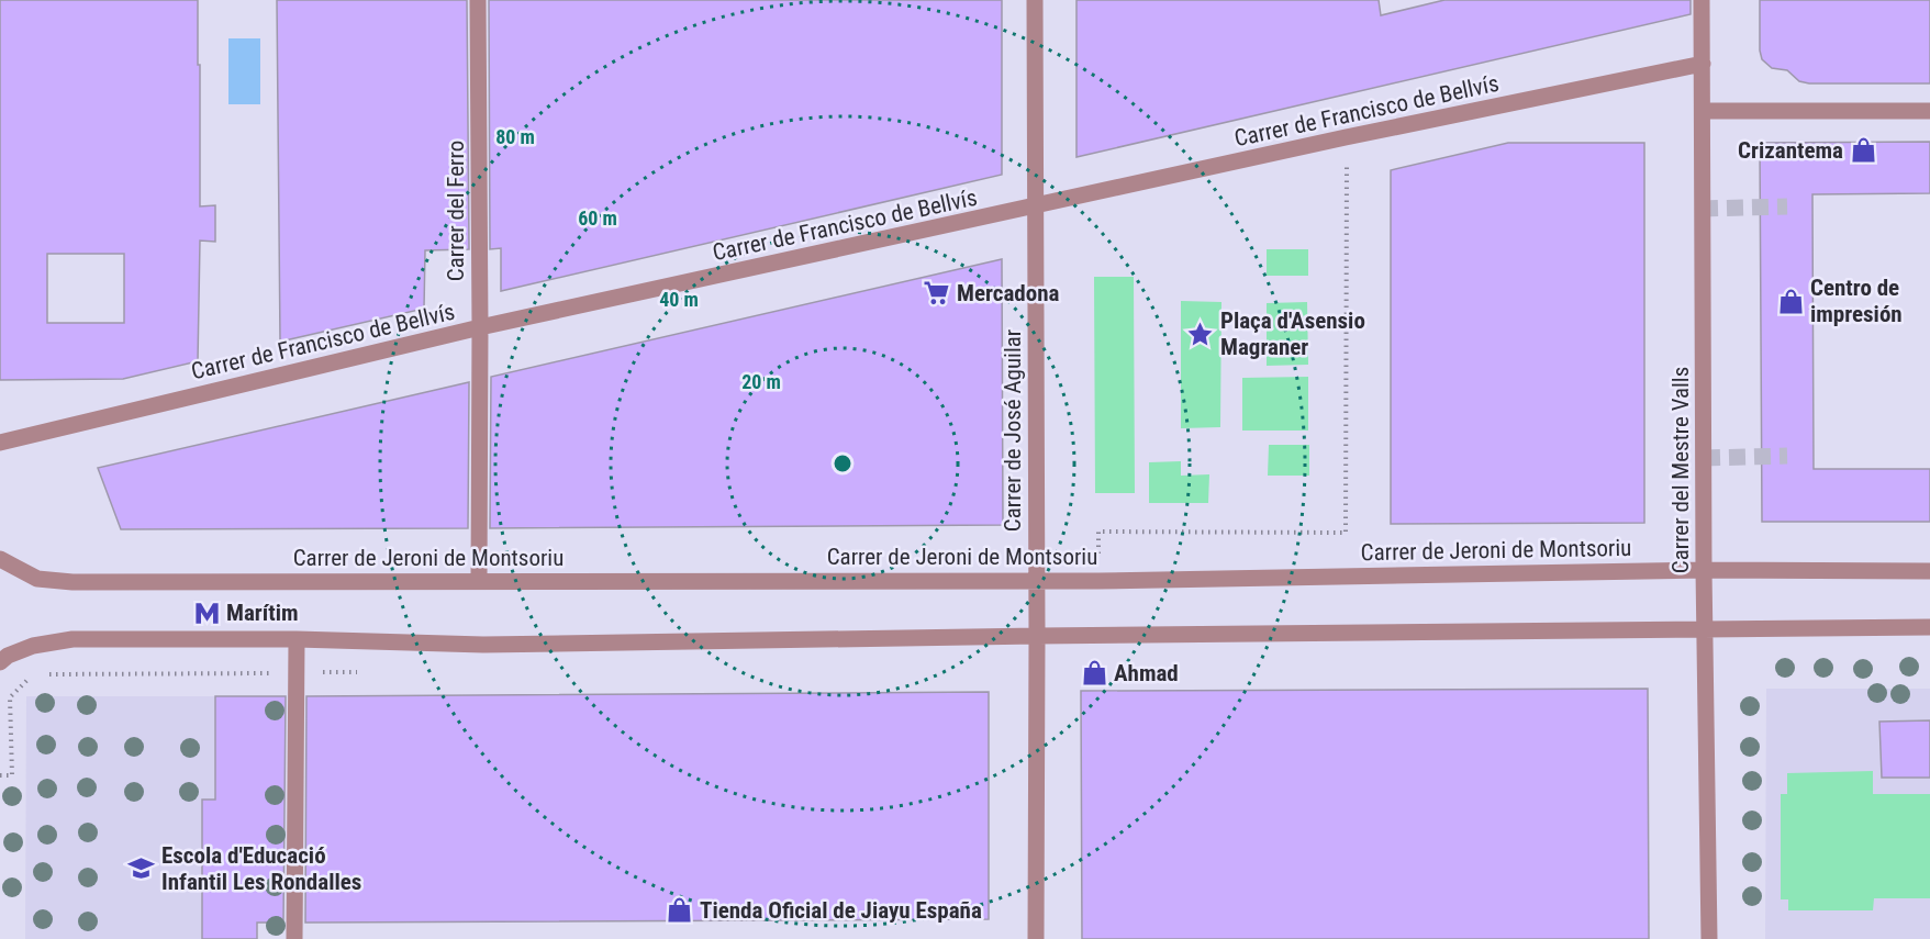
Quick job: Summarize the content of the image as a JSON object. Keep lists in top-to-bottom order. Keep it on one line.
{"streets":{"street":["Carrer de Francisco de Bellvís","Carrer del Ferro","Carrer de José Aguilar","Carrer del Mestre Valls","Carrer de Jeroni de Montsoriu"]},"crossings":[["Carrer de Francisco de Bellvís","Carrer del Ferro"],["Carrer de Francisco de Bellvís","Carrer de José Aguilar"],["Carrer de Francisco de Bellvís","Carrer del Mestre Valls"],["Carrer del Ferro","Carrer de Jeroni de Montsoriu"],["Carrer de José Aguilar","Carrer de Jeroni de Montsoriu"],["Carrer del Mestre Valls","Carrer de Jeroni de Montsoriu"]],"places":{"shop":["Crizantema","Centro de impresión","Ahmad","Tienda Oficial de Jiayu España"],"supermarket":["Mercadona"],"place":["Plaça d'Asensio Magraner"],"metro station":["Marítim"],"school or university":["Escola d'Educació Infantil Les Rondalles"]},"rings":["80 m","60 m","40 m","20 m"]}
